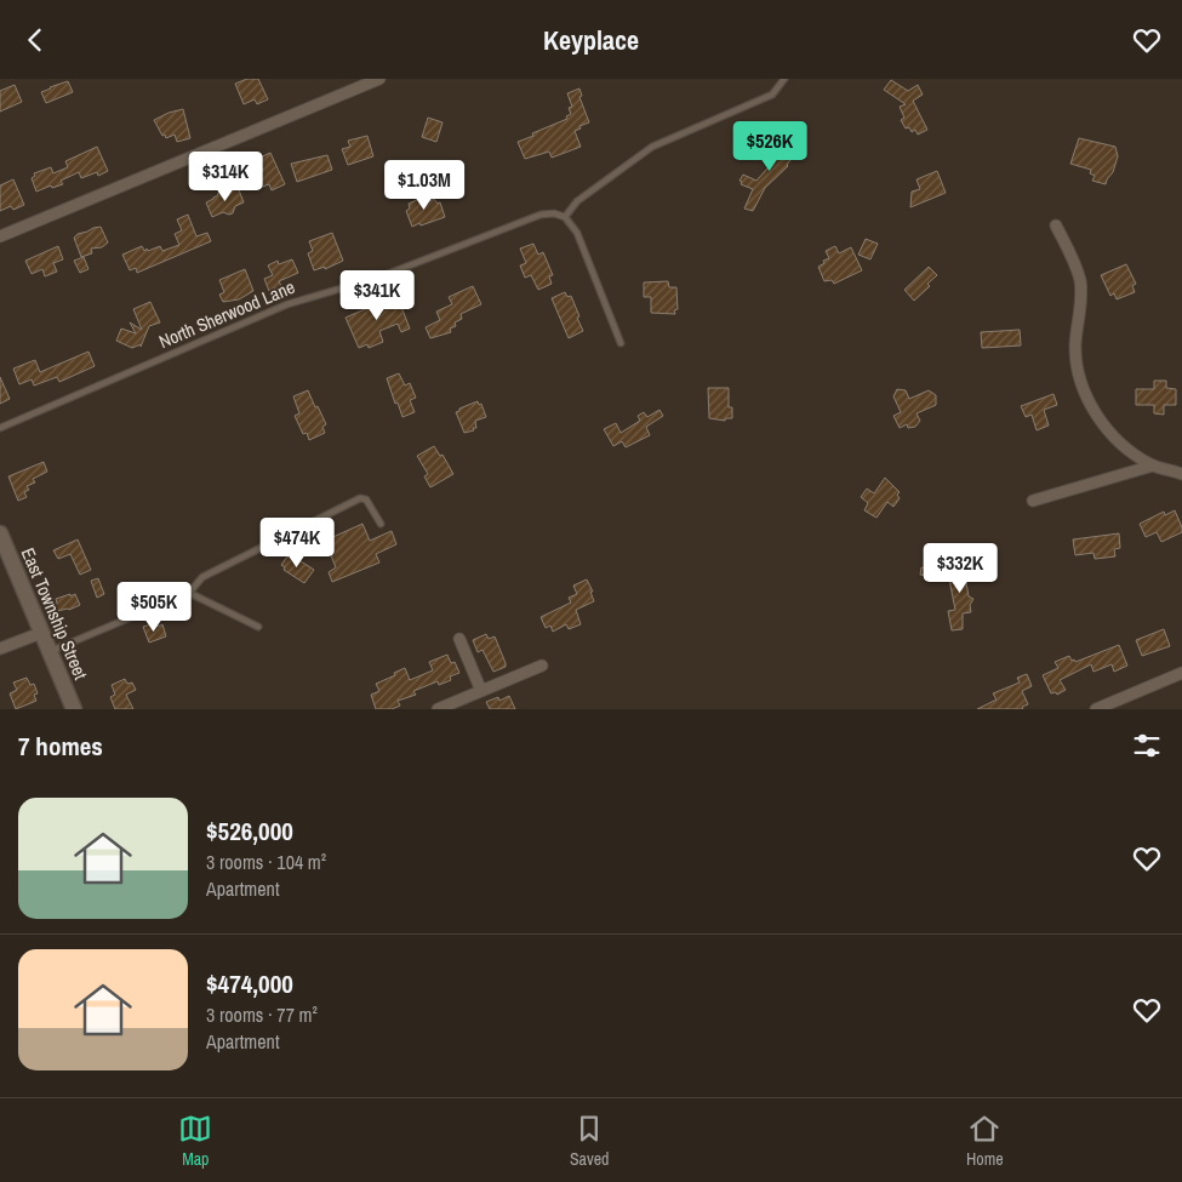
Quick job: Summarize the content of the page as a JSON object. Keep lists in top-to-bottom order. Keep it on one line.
{"streets":{"street":["East Township Street"],"lane":["North Sherwood Lane"]},"page":{"header":"Keyplace","price":["$526K","$314K","$1.03M","$341K","$474K","$332K","$505K"],"heading":"7 homes","list":[{"name":"$526,000","note":"3 rooms · 104 m² · Apartment"},{"name":"$474,000","note":"3 rooms · 77 m² · Apartment"}],"tabs":["Map","Saved","Home"]}}
